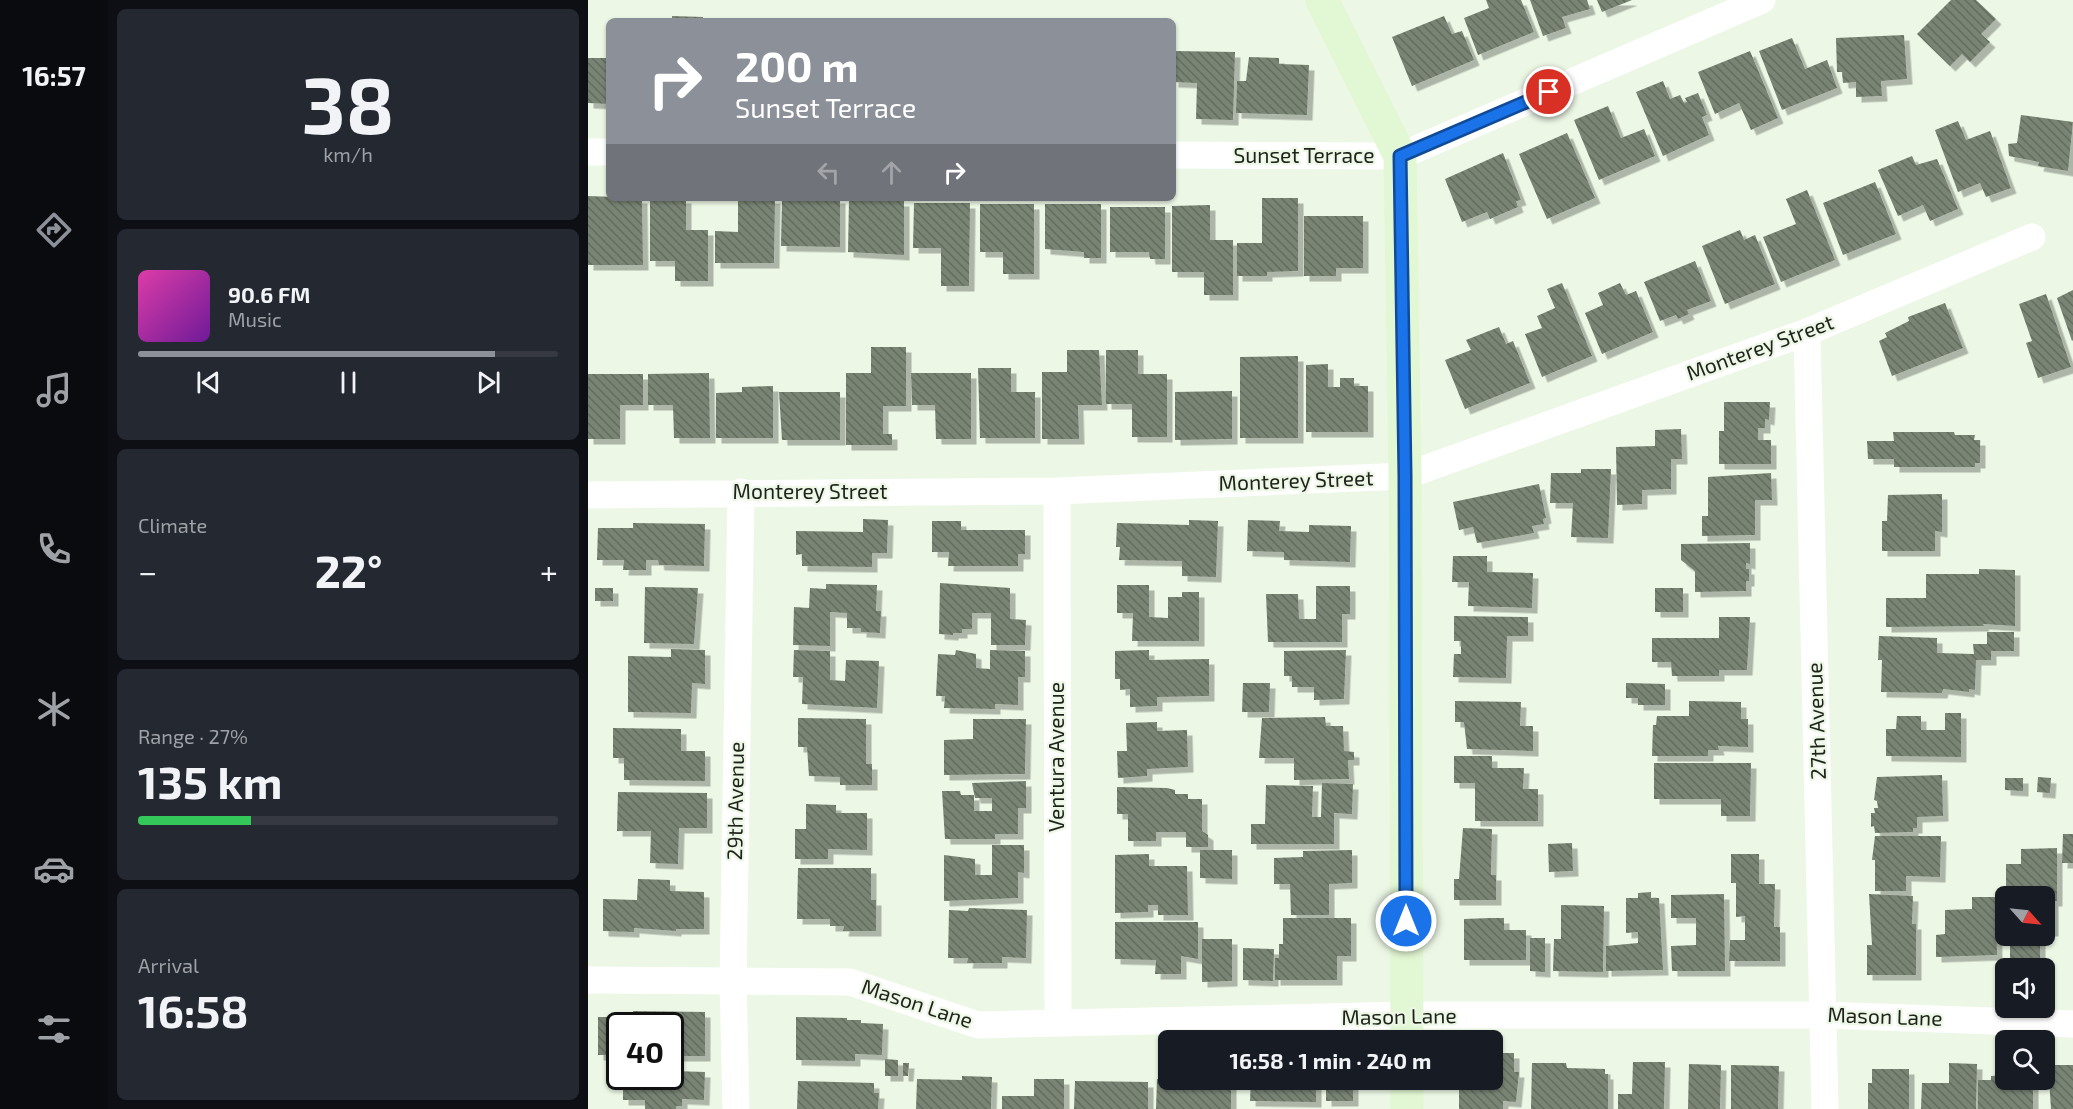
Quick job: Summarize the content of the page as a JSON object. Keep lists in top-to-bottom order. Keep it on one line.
{"streets":{"street":["Sunset Terrace","Monterey Street","27th Avenue","Ventura Avenue","29th Avenue","Mason Lane"]},"crossings":[["Monterey Street","27th Avenue"],["Monterey Street","Ventura Avenue"],["Monterey Street","29th Avenue"],["27th Avenue","Mason Lane"],["Ventura Avenue","Mason Lane"],["29th Avenue","Mason Lane"]],"north":"bottom right","page":{"tabs":"16:57","tile":[["38","km/h"],"Climate",["Range · 27%","135 km"],["Arrival","16:58"]],"turn":["200 m","Sunset Terrace"],"song":["90.6 FM","Music"],"heat":["−","22°","+"],"limit":"40","trip":"16:58 · 1 min · 240 m"}}
